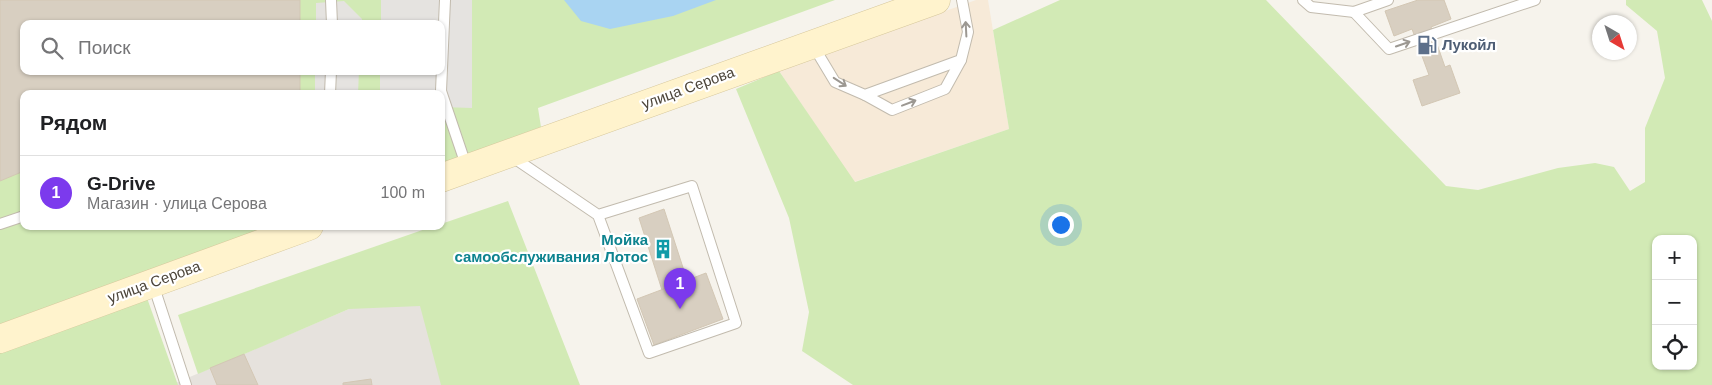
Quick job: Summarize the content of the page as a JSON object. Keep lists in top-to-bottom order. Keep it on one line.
{"streets":{"main road":["улица Серова"]},"places":{"fuel station":["Лукойл"],"building":["Мойка самообслуживания Лотос"]},"north":"bottom right","page":{"search":"Поиск","heading":"Рядом","list":[{"mark":"1","name":"G-Drive","note":"Магазин · улица Серова","value":"100 m"}],"map_buttons":["+","−"],"pins":"1"}}
